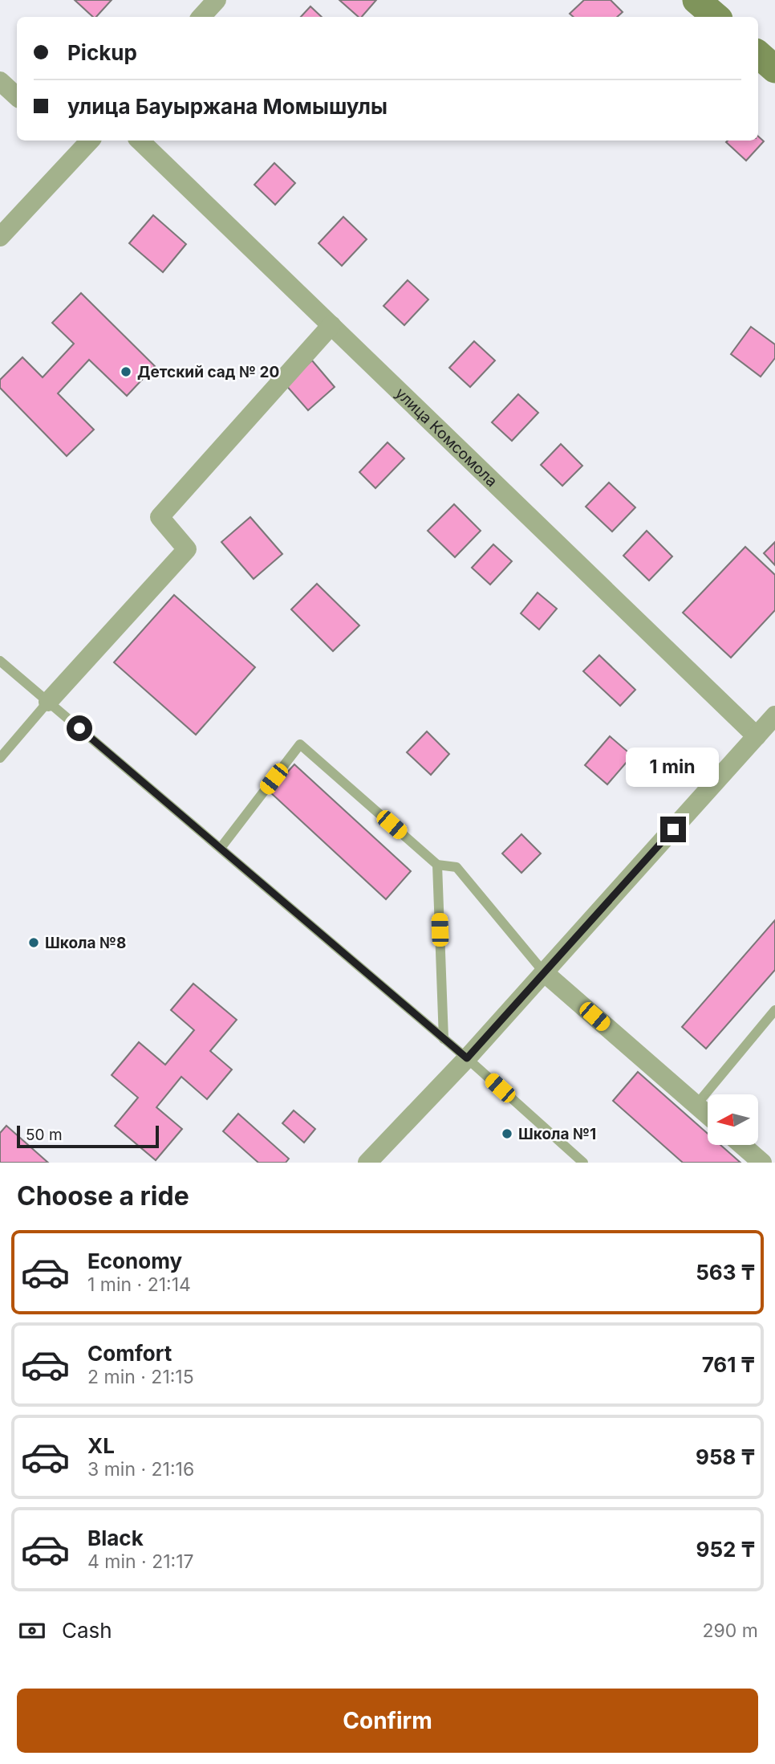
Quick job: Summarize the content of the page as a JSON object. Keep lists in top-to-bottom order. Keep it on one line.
{"streets":{"street":["улица Комсомола"]},"places":["Детский сад № 20","Школа №8","Школа №1"],"scale_bar":"50 m","north":"left","page":{"banner":["Pickup","улица Бауыржана Момышулы"],"bubble":"1 min","scale":"50 m","heading":"Choose a ride","list":[{"name":"Economy","note":"1 min · 21:14","value":"563 ₸"},{"name":"Comfort","note":"2 min · 21:15","value":"761 ₸"},{"name":"XL","note":"3 min · 21:16","value":"958 ₸"},{"name":"Black","note":"4 min · 21:17","value":"952 ₸"}],"pay":["Cash","290 m"],"buttons":"Confirm"}}
